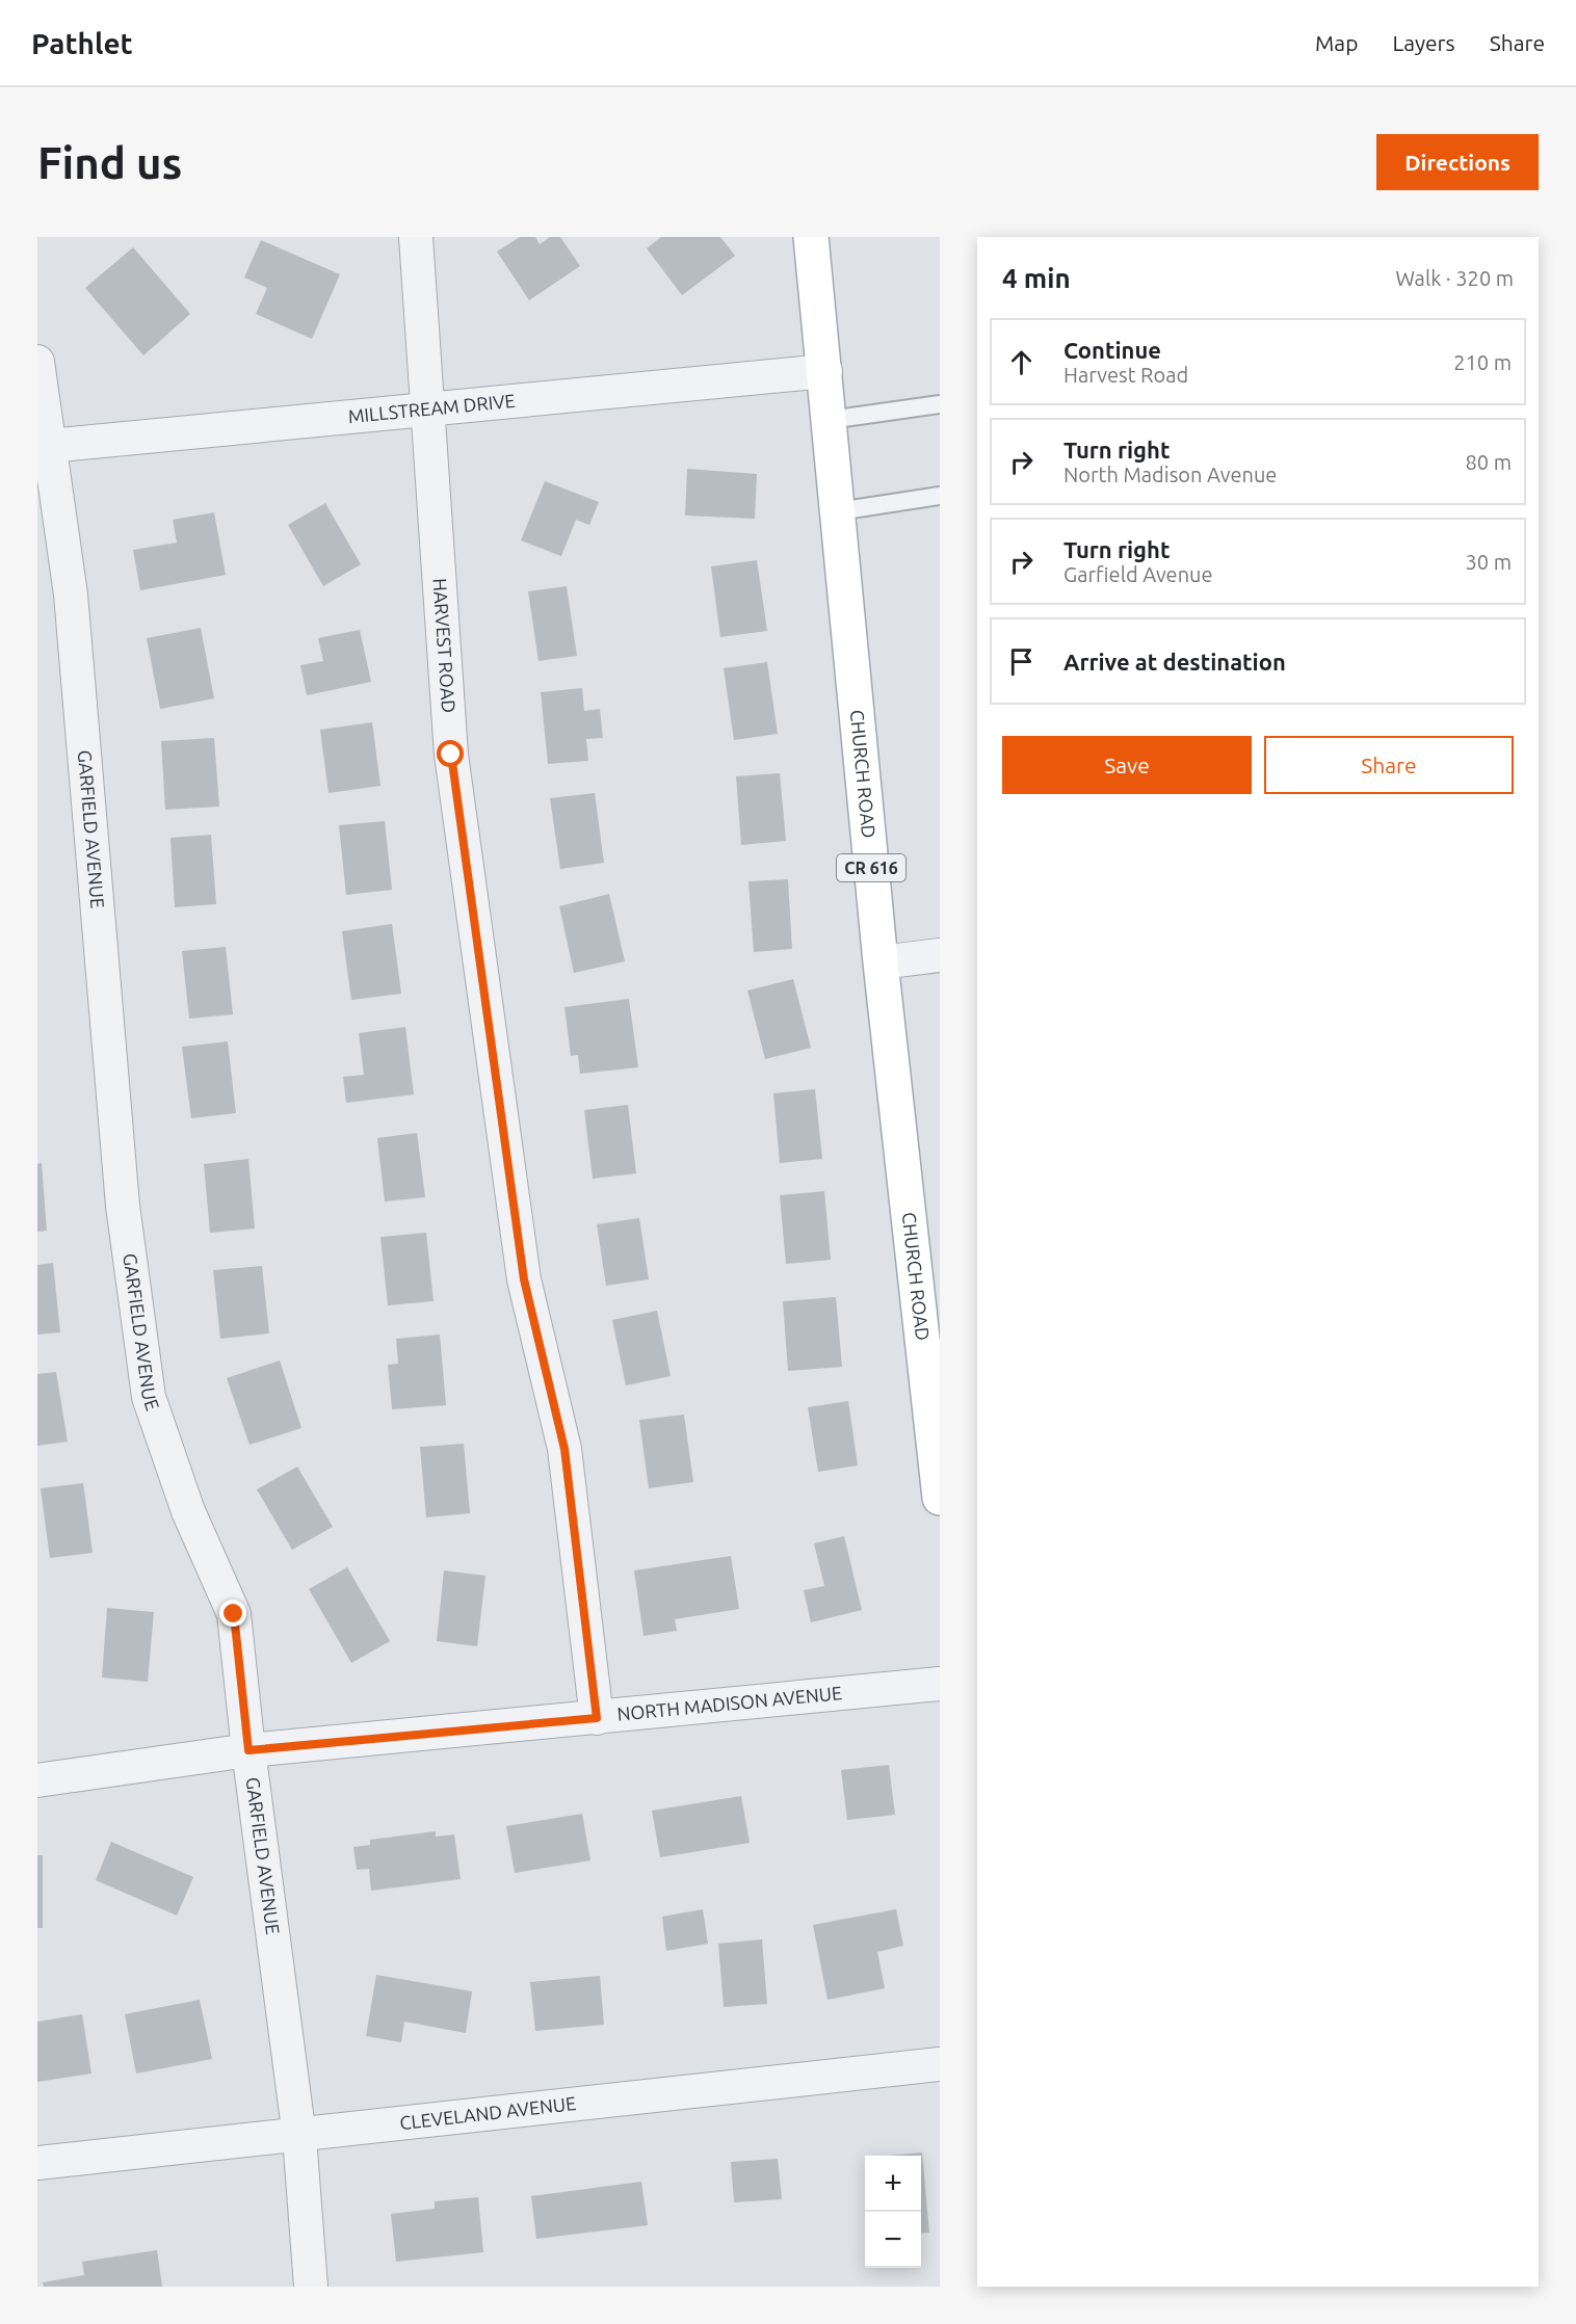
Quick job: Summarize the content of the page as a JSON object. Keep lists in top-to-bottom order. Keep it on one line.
{"streets":{"main road":["CHURCH ROAD","CR 616"],"street":["MILLSTREAM DRIVE","HARVEST ROAD","GARFIELD AVENUE","NORTH MADISON AVENUE","CLEVELAND AVENUE"]},"crossings":[["MILLSTREAM DRIVE","HARVEST ROAD"],["MILLSTREAM DRIVE","CHURCH ROAD"],["MILLSTREAM DRIVE","GARFIELD AVENUE"],["HARVEST ROAD","NORTH MADISON AVENUE"],["GARFIELD AVENUE","NORTH MADISON AVENUE"],["GARFIELD AVENUE","CLEVELAND AVENUE"]],"page":{"header":"Pathlet","nav":["Map","Layers","Share"],"buttons":["Directions",["Save","Share"]],"title":"Find us","heading":["4 min","Walk · 320 m"],"list":[["Continue","Harvest Road","210 m"],["Turn right","North Madison Avenue","80 m"],["Turn right","Garfield Avenue","30 m"],"Arrive at destination"],"map_buttons":["+","−"]}}
